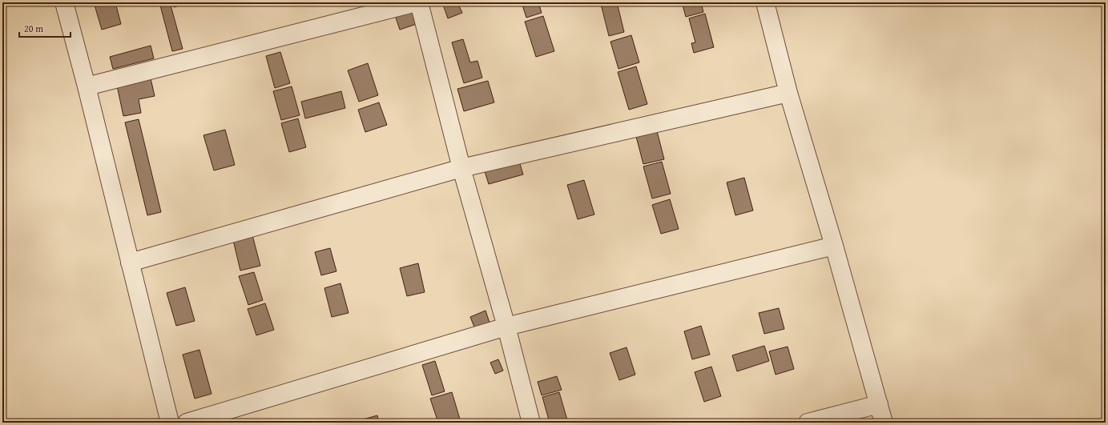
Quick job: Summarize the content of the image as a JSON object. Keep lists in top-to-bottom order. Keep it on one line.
{"scale_bar":"20 m"}
